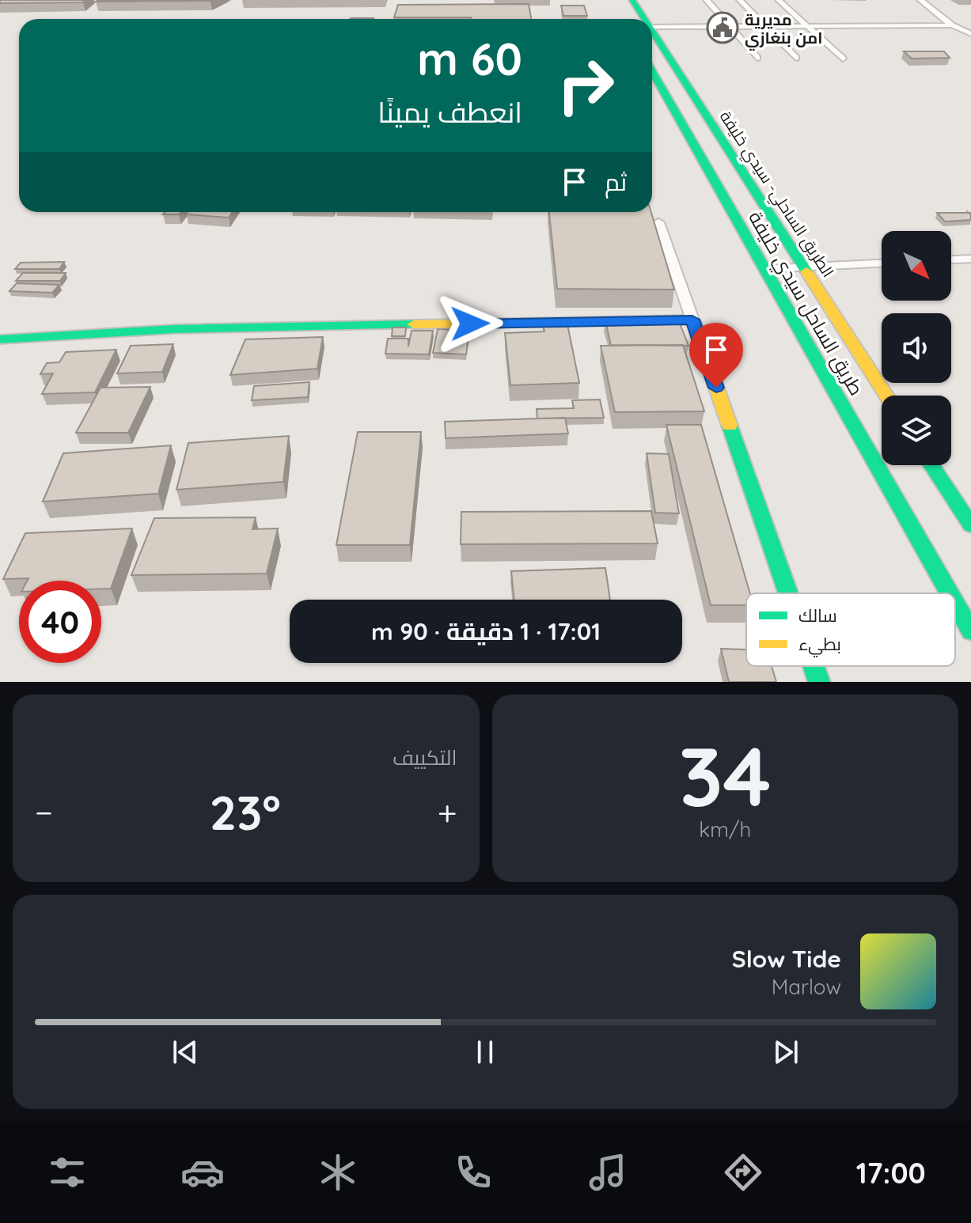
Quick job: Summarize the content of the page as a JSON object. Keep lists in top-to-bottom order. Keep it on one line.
{"streets":{"main road":["الطريق الساحلي- سيدي خليفة","طريق الساحل سيدي خليفة"]},"places":{"public building":["مديرية امن بنغازي"]},"legend":["سالك","بطيء"],"north":"bottom right","page":{"turn":["60 m","انعطف يمينًا"],"then":"ثم","limit":"40","trip":"17:01 · 1 دقيقة · 90 m","tile":[["34","km/h"],"التكييف"],"heat":["−","23°","+"],"song":["Slow Tide","Marlow"],"tabs":"17:00"}}
